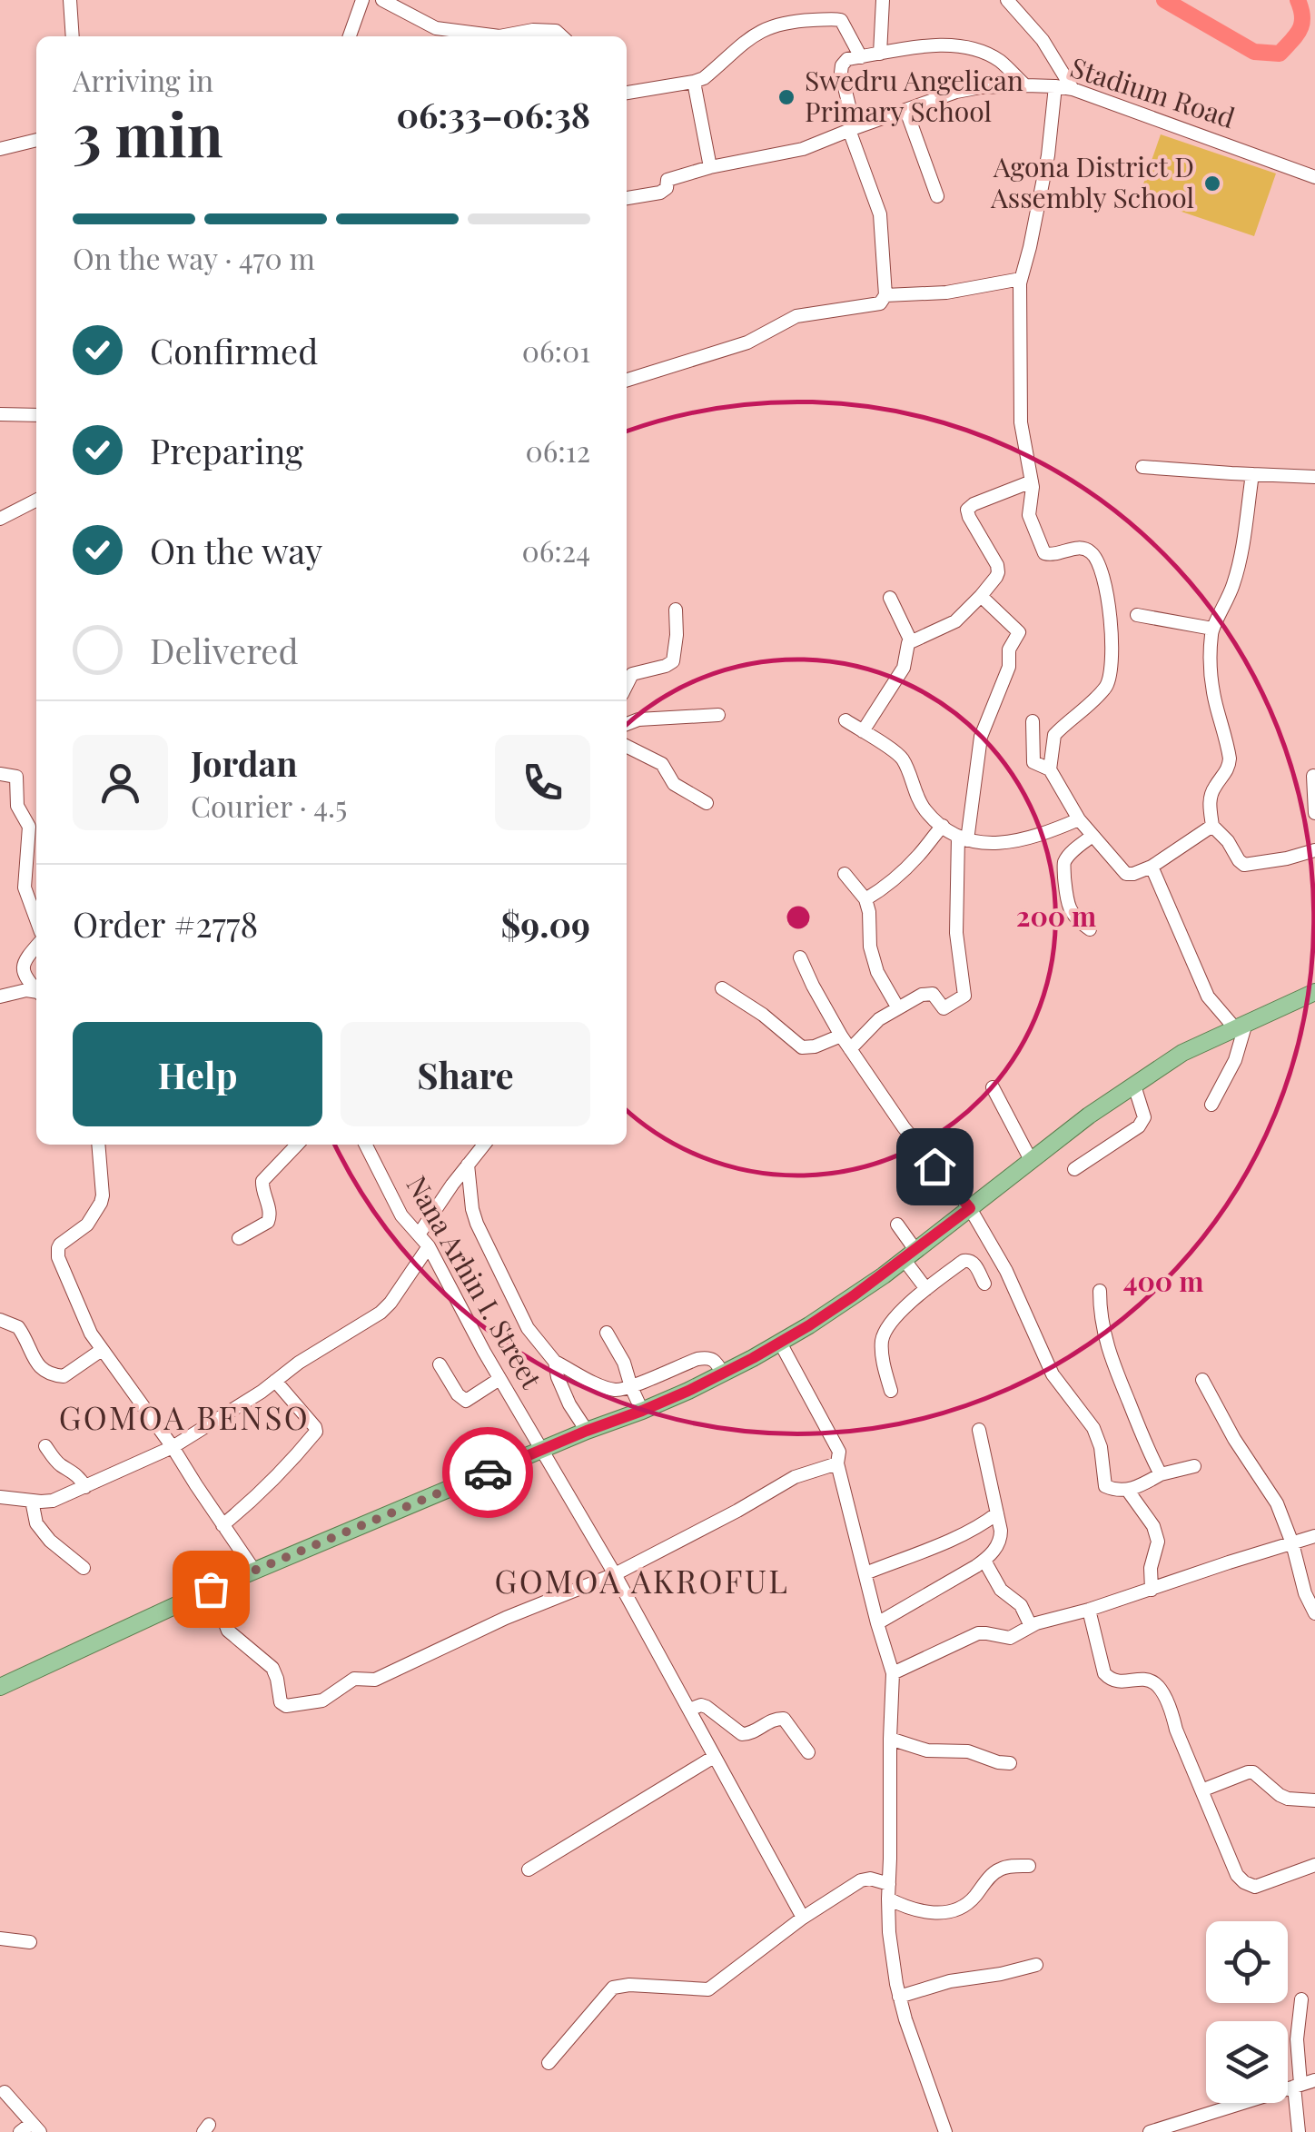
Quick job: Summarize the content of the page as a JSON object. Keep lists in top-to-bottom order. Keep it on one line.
{"streets":{"street":["Stadium Road","Nana Arhin I. Street"]},"districts":["GOMOA BENSO","GOMOA AKROFUL"],"places":["Swedru Angelican Primary School","Agona District D Assembly School"],"page":{"heading":["3 min","Arriving in","06:33–06:38"],"panel":["Jordan","Courier · 4.5","Order #2778","$9.09"],"bar":"On the way · 470 m","list":[["Confirmed","06:01"],["Preparing","06:12"],["On the way","06:24"],"Delivered"],"buttons":["Help","Share"]},"rings":["200 m","400 m"]}
